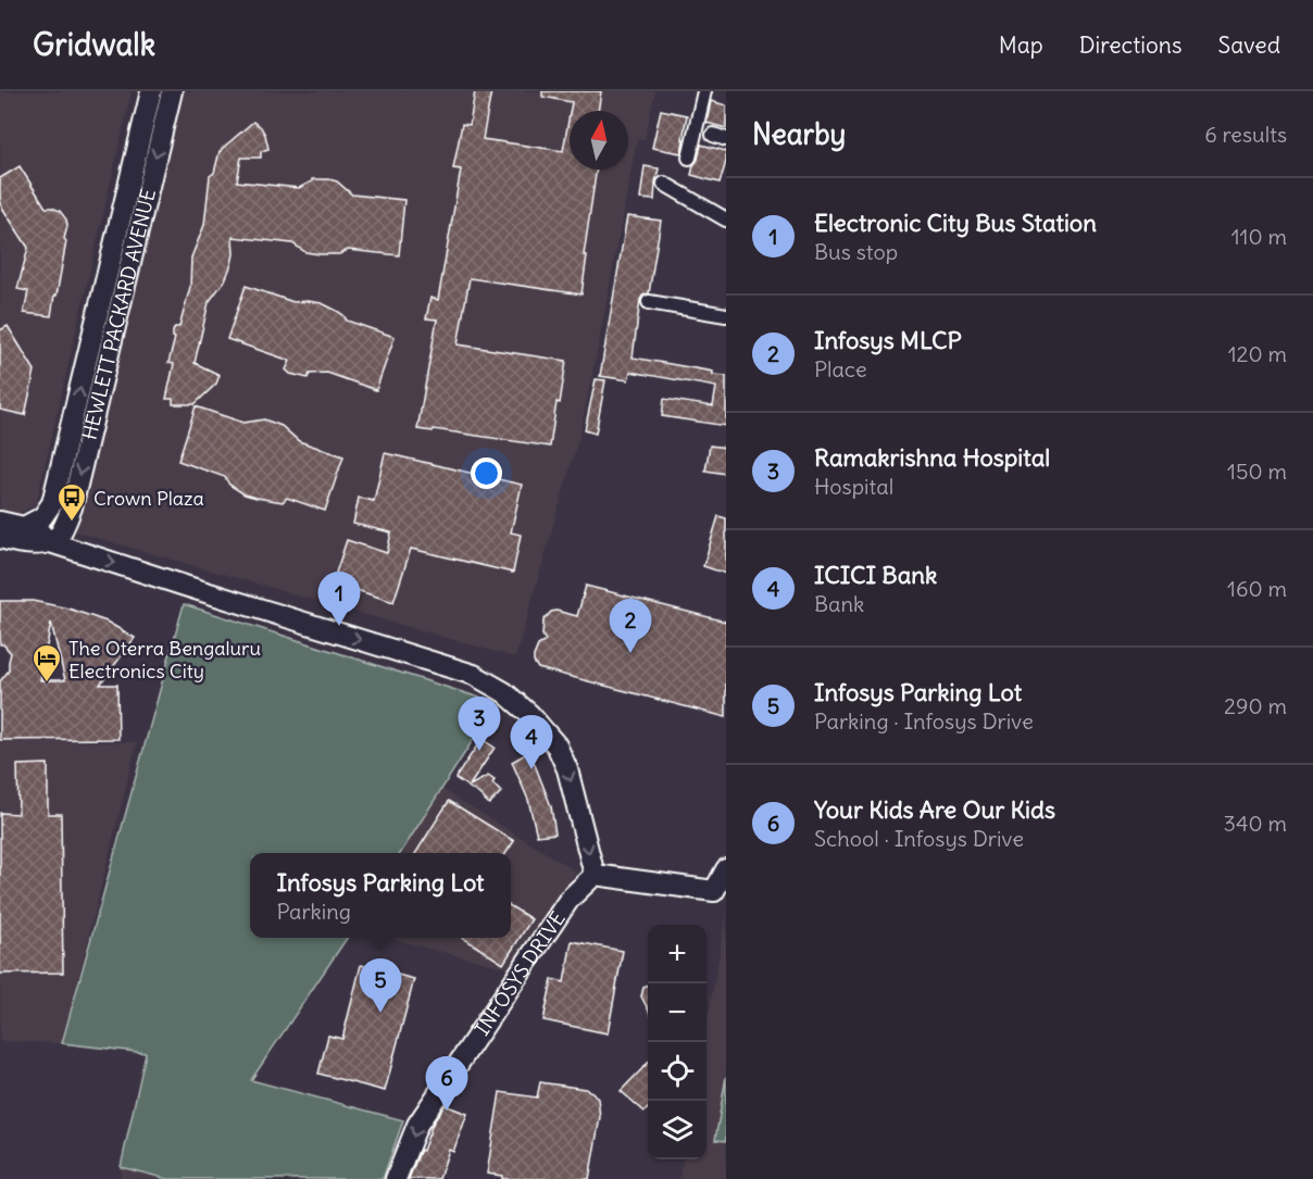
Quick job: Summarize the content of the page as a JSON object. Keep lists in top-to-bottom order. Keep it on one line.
{"streets":{"street":["HEWLETT PACKARD AVENUE","INFOSYS DRIVE"]},"one_way":["INFOSYS DRIVE"],"places":{"bus stop":["Crown Plaza"],"hotel":["The Oterra Bengaluru Electronics City"]},"north":"top","page":{"header":"Gridwalk","nav":["Map","Directions","Saved"],"heading":["Nearby","6 results"],"list":[{"mark":"1","name":"Electronic City Bus Station","note":"Bus stop","value":"110 m"},{"mark":"2","name":"Infosys MLCP","note":"Place","value":"120 m"},{"mark":"3","name":"Ramakrishna Hospital","note":"Hospital","value":"150 m"},{"mark":"4","name":"ICICI Bank","note":"Bank","value":"160 m"},{"mark":"5","name":"Infosys Parking Lot","note":"Parking · Infosys Drive","value":"290 m"},{"mark":"6","name":"Your Kids Are Our Kids","note":"School · Infosys Drive","value":"340 m"}],"pins":["1","2","3","4","5","6"],"popup":["Infosys Parking Lot","Parking"],"map_buttons":["+","−"]}}
